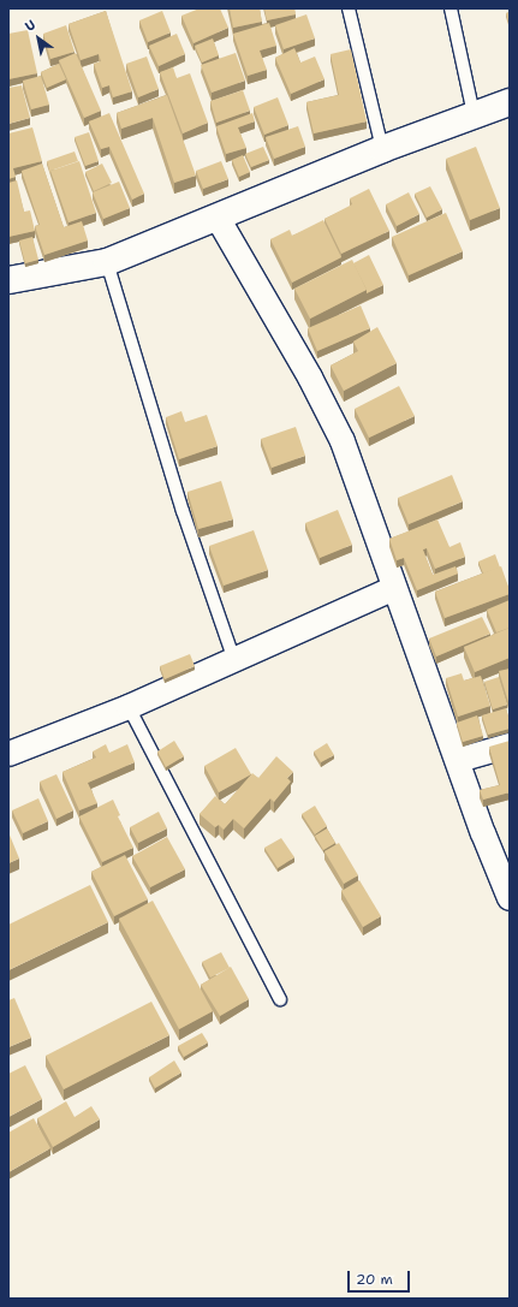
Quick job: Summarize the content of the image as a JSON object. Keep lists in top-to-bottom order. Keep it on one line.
{"scale_bar":"20 m","north":"top left"}
